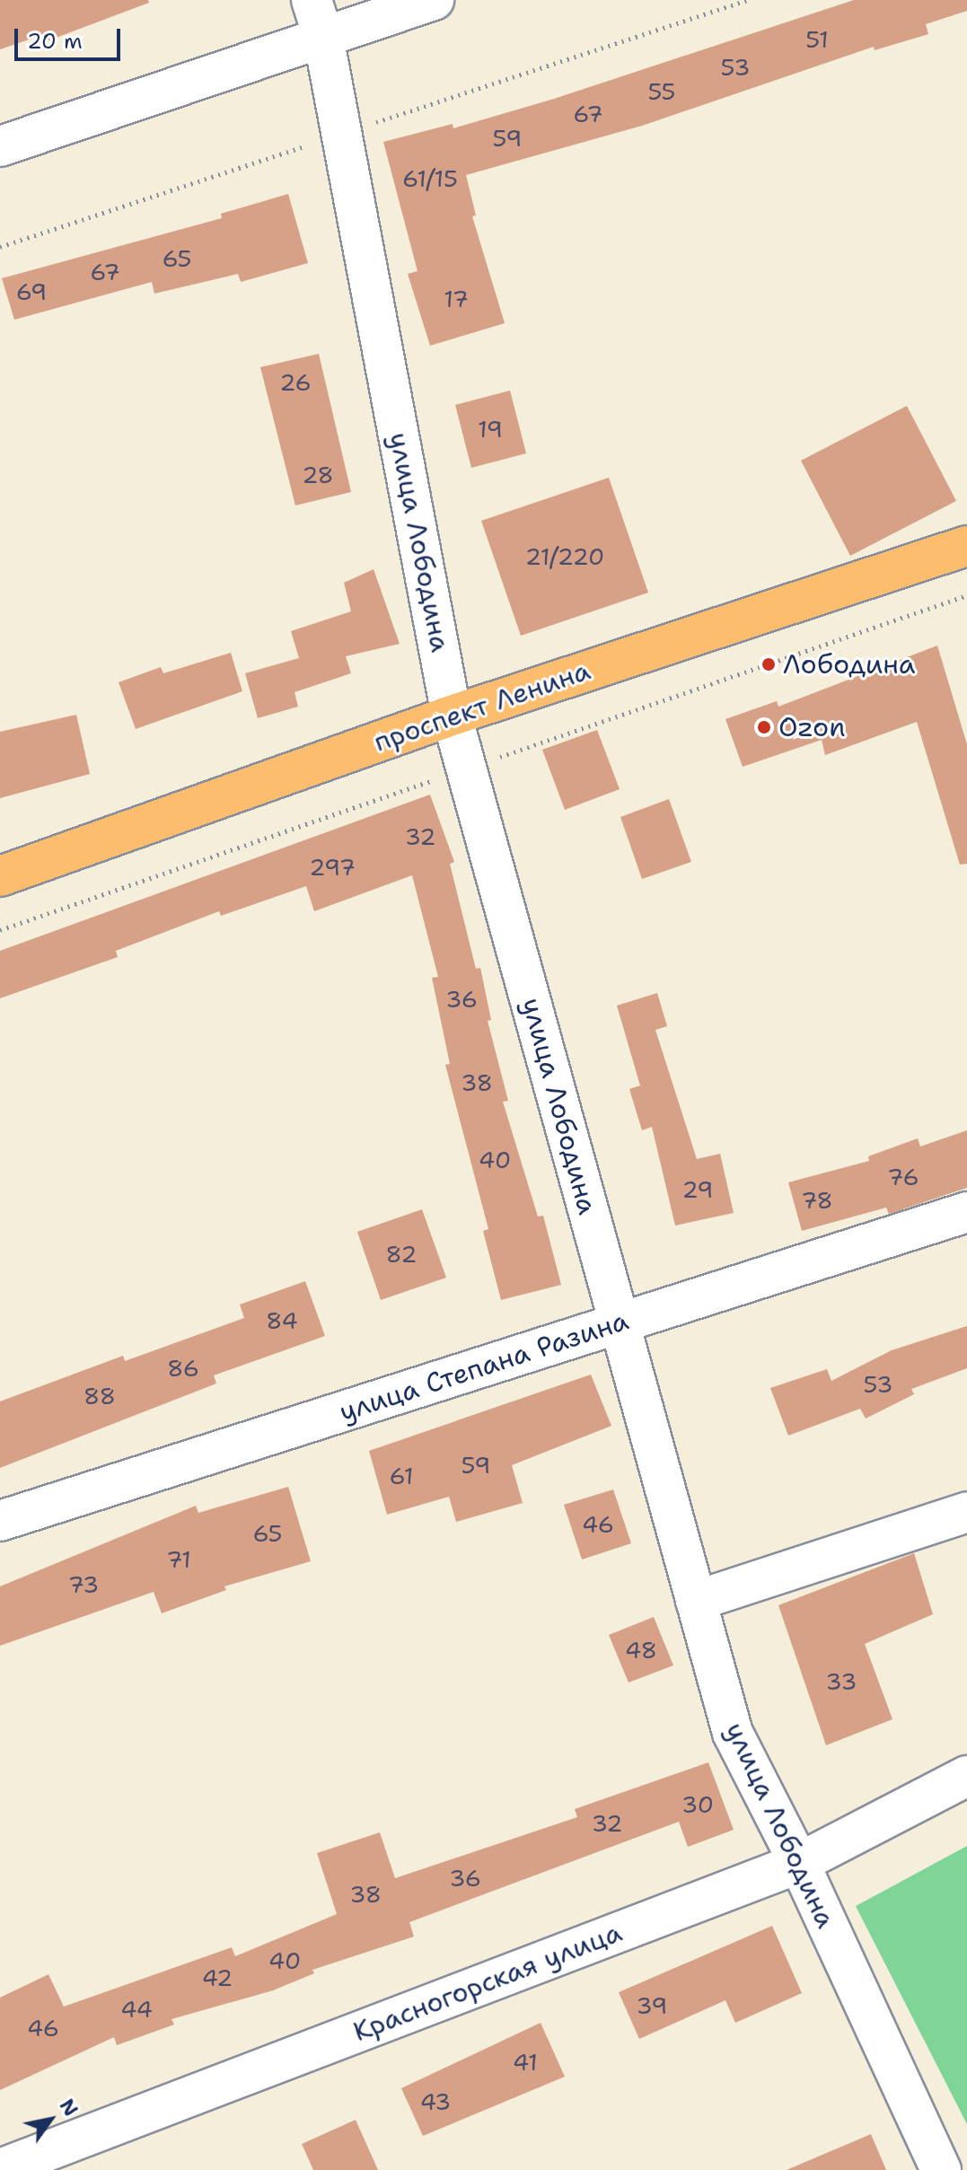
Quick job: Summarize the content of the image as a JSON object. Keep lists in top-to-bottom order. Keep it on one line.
{"streets":{"main road":["проспект Ленина"],"street":["улица Лободина","улица Степана Разина","Красногорская улица"]},"crossings":[["улица Лободина","проспект Ленина"],["улица Лободина","улица Степана Разина"],["улица Лободина","Красногорская улица"]],"places":["Лободина","Ozon"],"house_numbers":["51","53","55","67","59","61/15","65","67","69","17","26","19","28","21/220","32","297","36","38","40","76","29","78","82","84","86","53","88","59","61","46","65","71","73","48","33","30","32","36","38","40","42","39","44","46","41","43"],"scale_bar":"20 m","north":"top right"}
